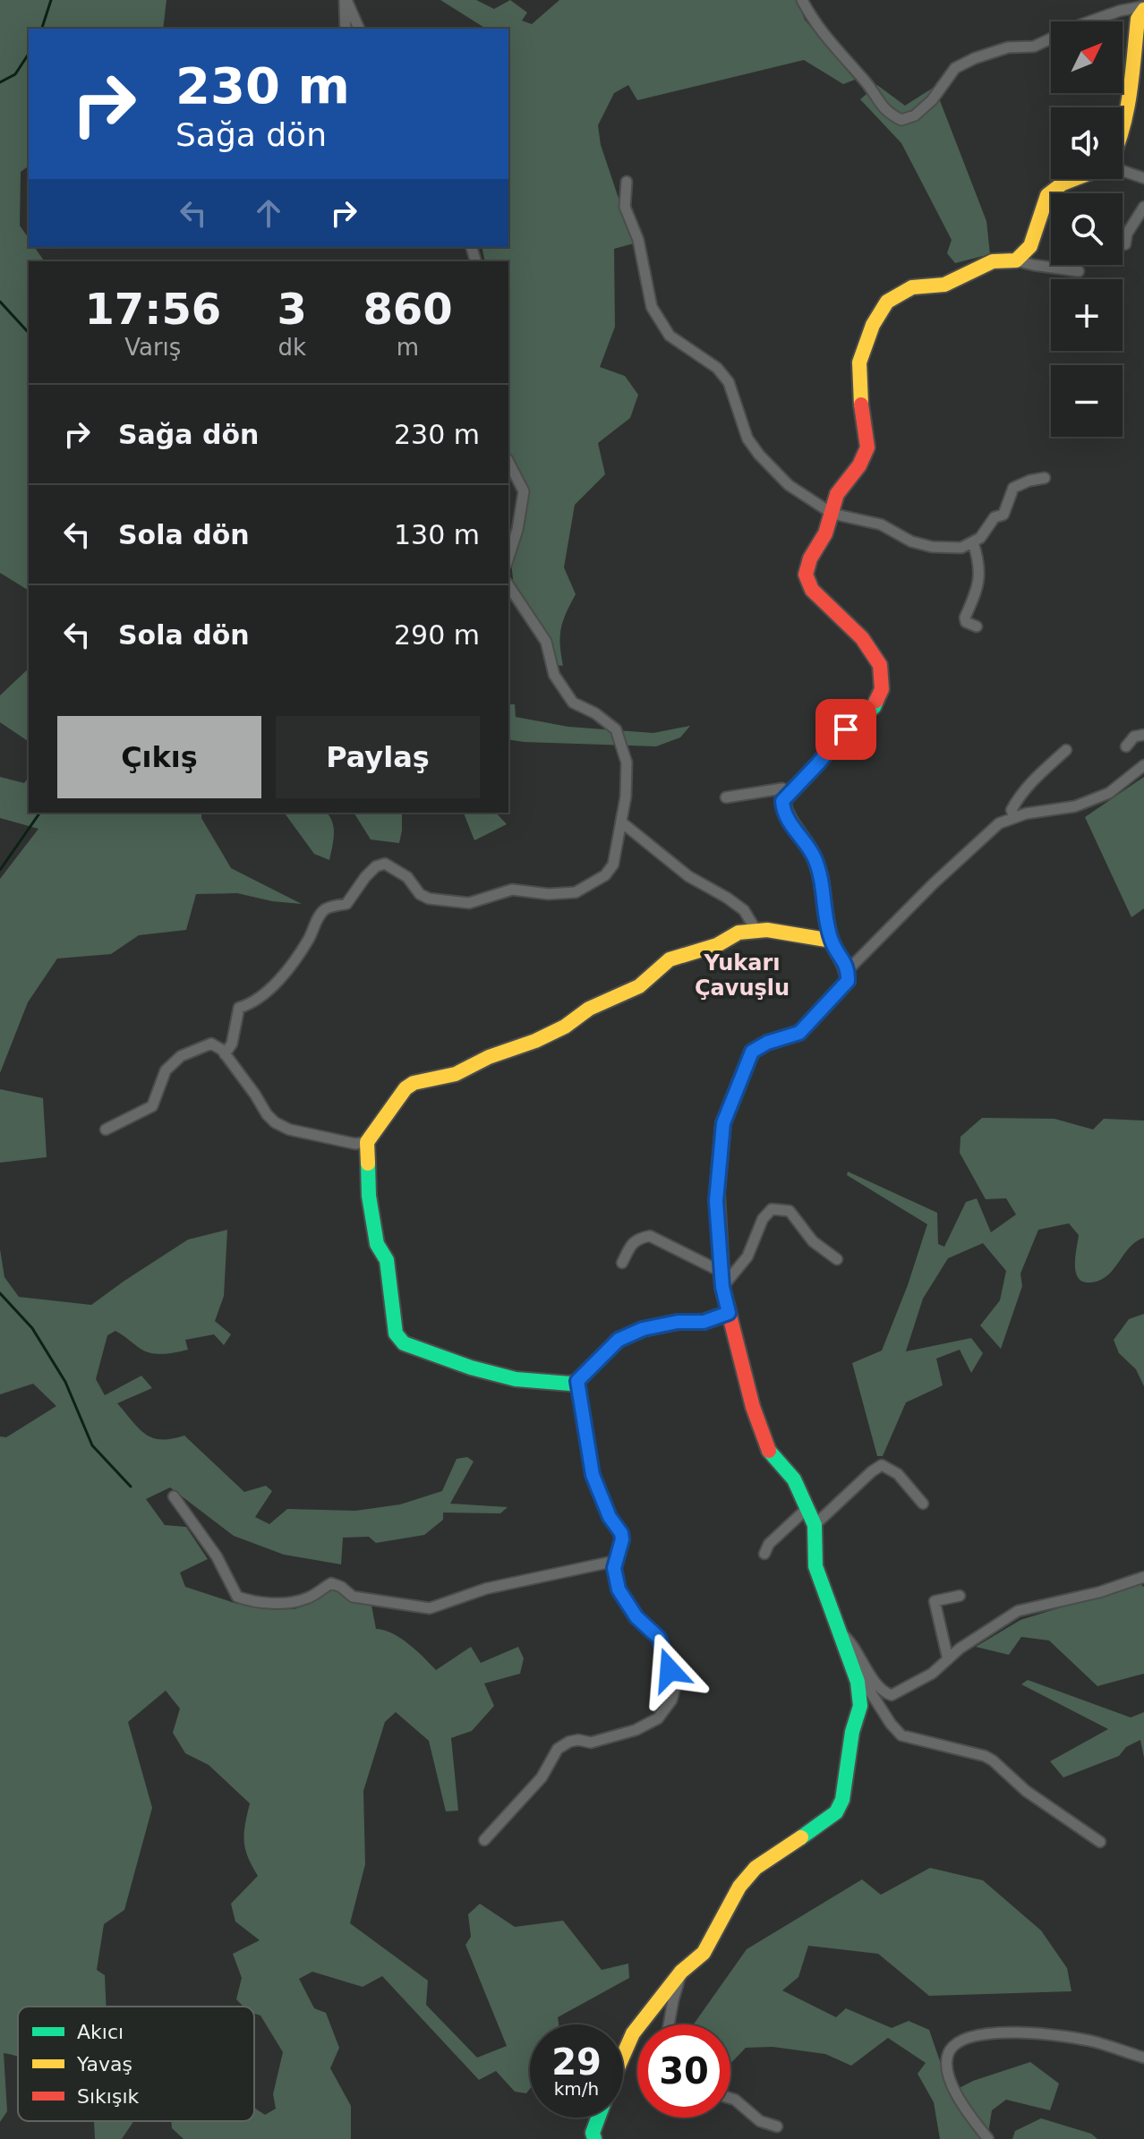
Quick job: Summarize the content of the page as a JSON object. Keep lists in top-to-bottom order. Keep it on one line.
{"districts":["Yukarı Çavuşlu"],"legend":["Akıcı","Yavaş","Sıkışık"],"north":"top right","page":{"map_buttons":["+","−"],"turn":["230 m","Sağa dön"],"eta":["17:56","Varış","3","dk","860","m"],"list":[{"name":"Sağa dön","value":"230 m"},{"name":"Sola dön","value":"130 m"},{"name":"Sola dön","value":"290 m"}],"buttons":["Çıkış","Paylaş"],"speed":"29 km/h","limit":"30"}}
